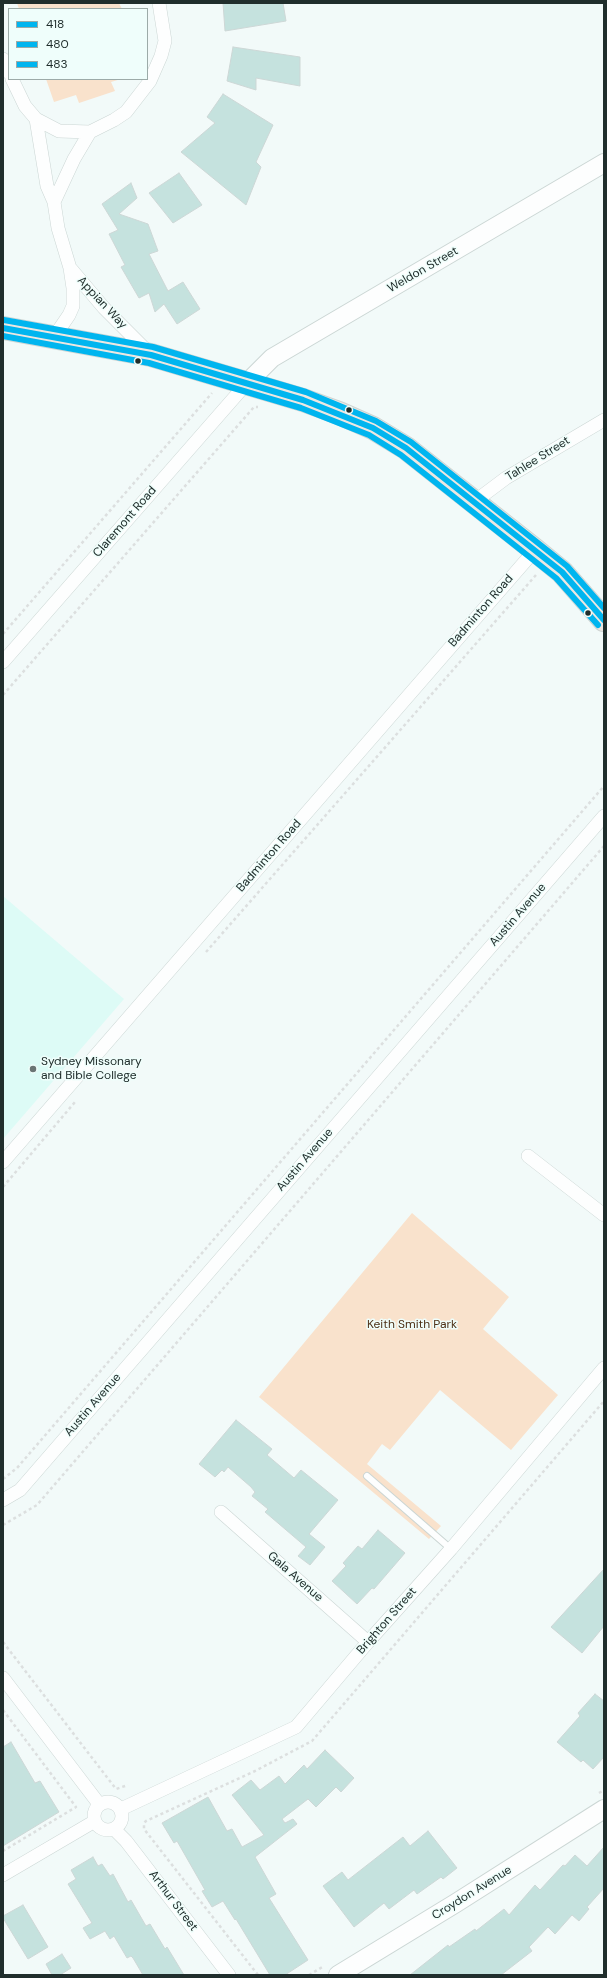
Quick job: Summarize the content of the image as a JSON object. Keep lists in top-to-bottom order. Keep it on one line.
{"streets":{"street":["Weldon Street","Appian Way","Tahlee Street","Claremont Road","Badminton Road","Austin Avenue","Gala Avenue","Brighton Street","Croydon Avenue","Arthur Street"]},"crossings":[["Weldon Street","Claremont Road"],["Gala Avenue","Brighton Street"],["Brighton Street","Arthur Street"]],"parks":["Keith Smith Park"],"places":["Sydney Missonary and Bible College"],"lines":["transit line 483","transit line 418","transit line 480"],"legend":["418","480","483"]}
